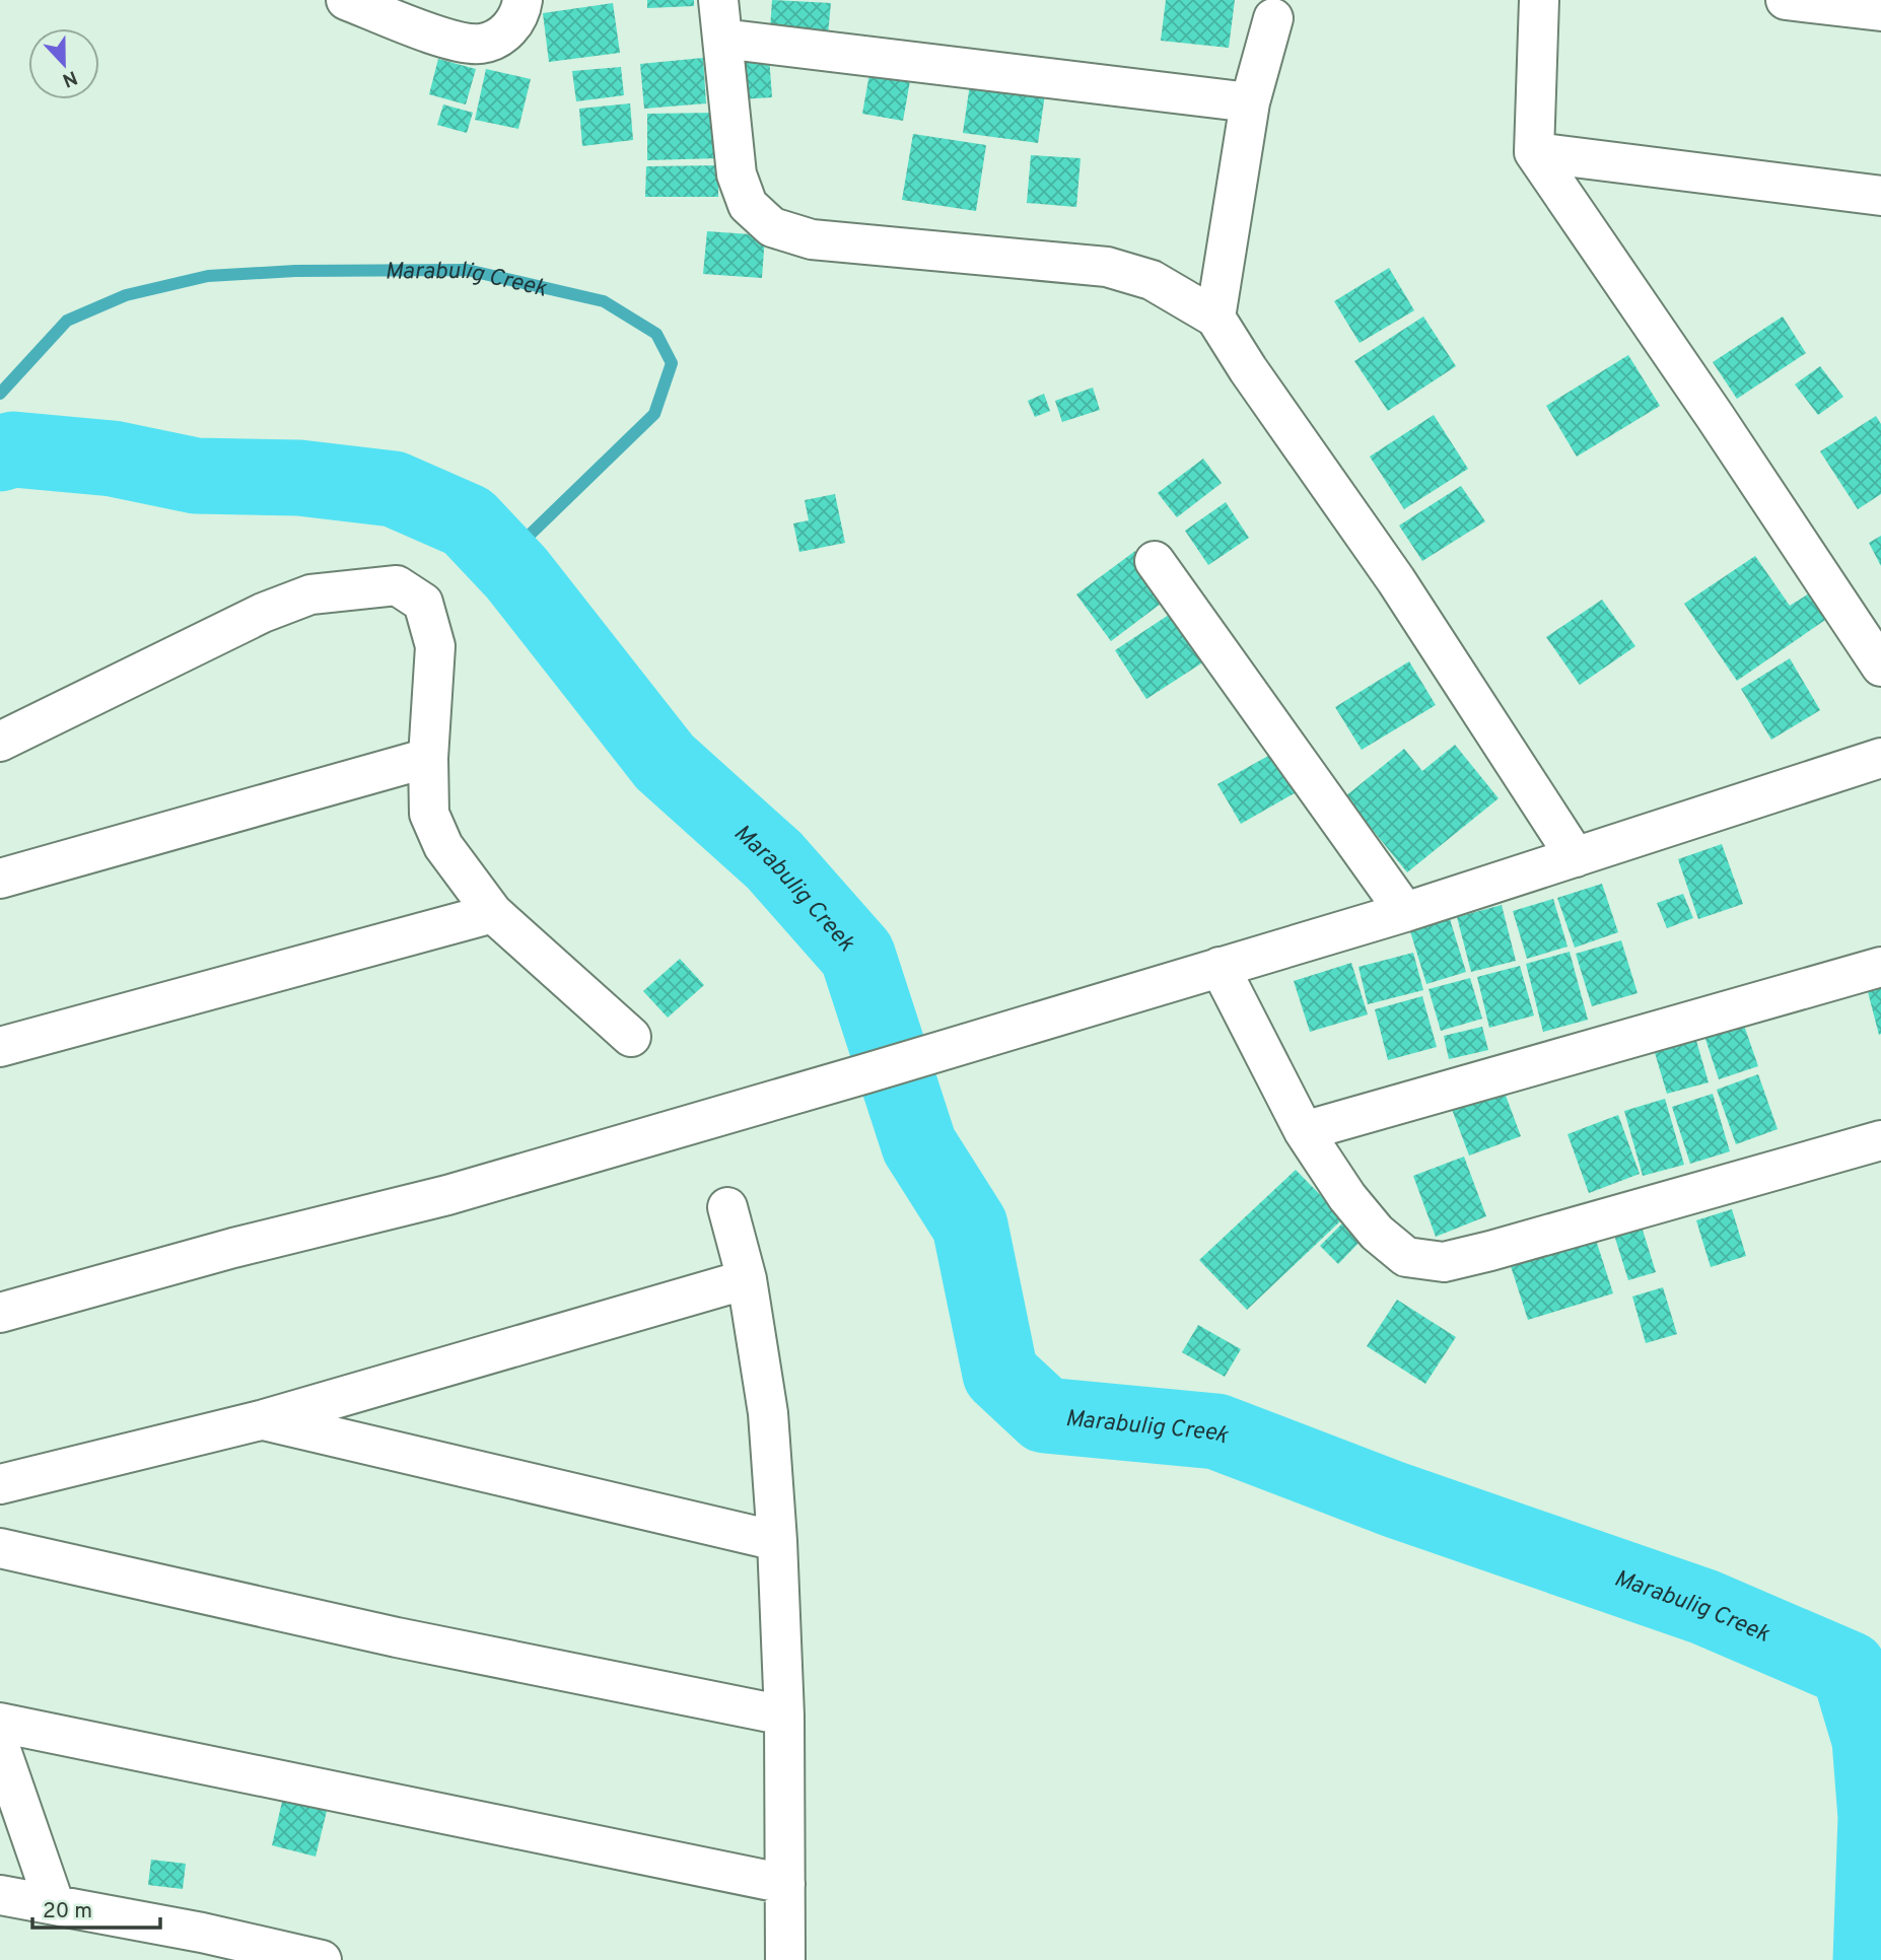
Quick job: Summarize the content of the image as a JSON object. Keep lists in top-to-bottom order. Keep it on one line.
{"water":["Marabulig Creek"],"scale_bar":"20 m","north":"bottom"}
